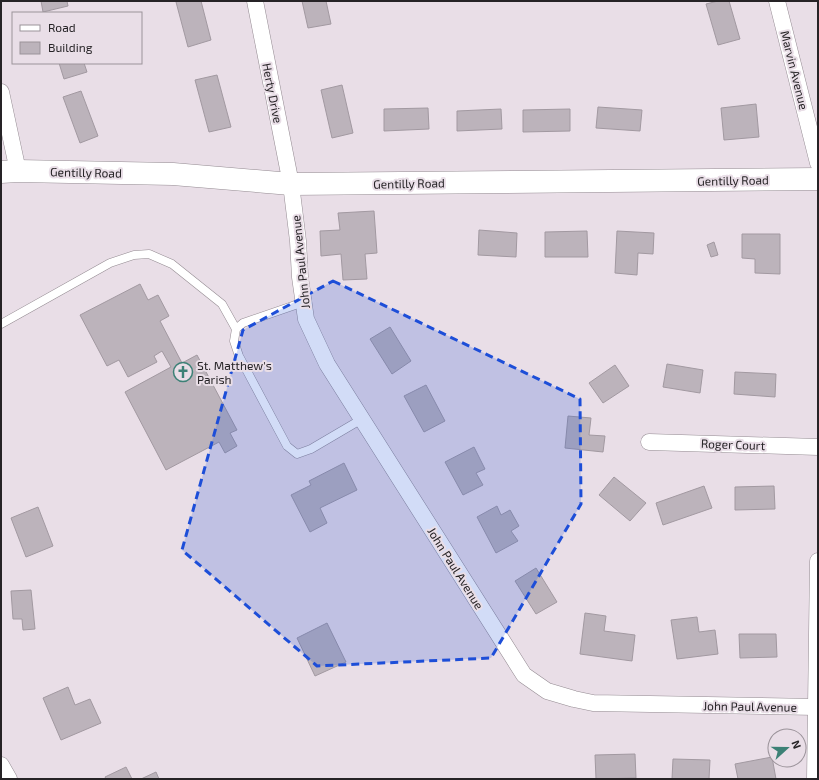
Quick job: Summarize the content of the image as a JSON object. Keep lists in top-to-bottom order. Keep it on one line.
{"streets":{"street":["Marvin Avenue","Herty Drive","Gentilly Road","John Paul Avenue","Roger Court"]},"crossings":[["Herty Drive","Gentilly Road"],["Herty Drive","John Paul Avenue"],["Gentilly Road","John Paul Avenue"]],"places":{"church":["St. Matthew's Parish"]},"legend":["Road","Building"],"north":"right"}
